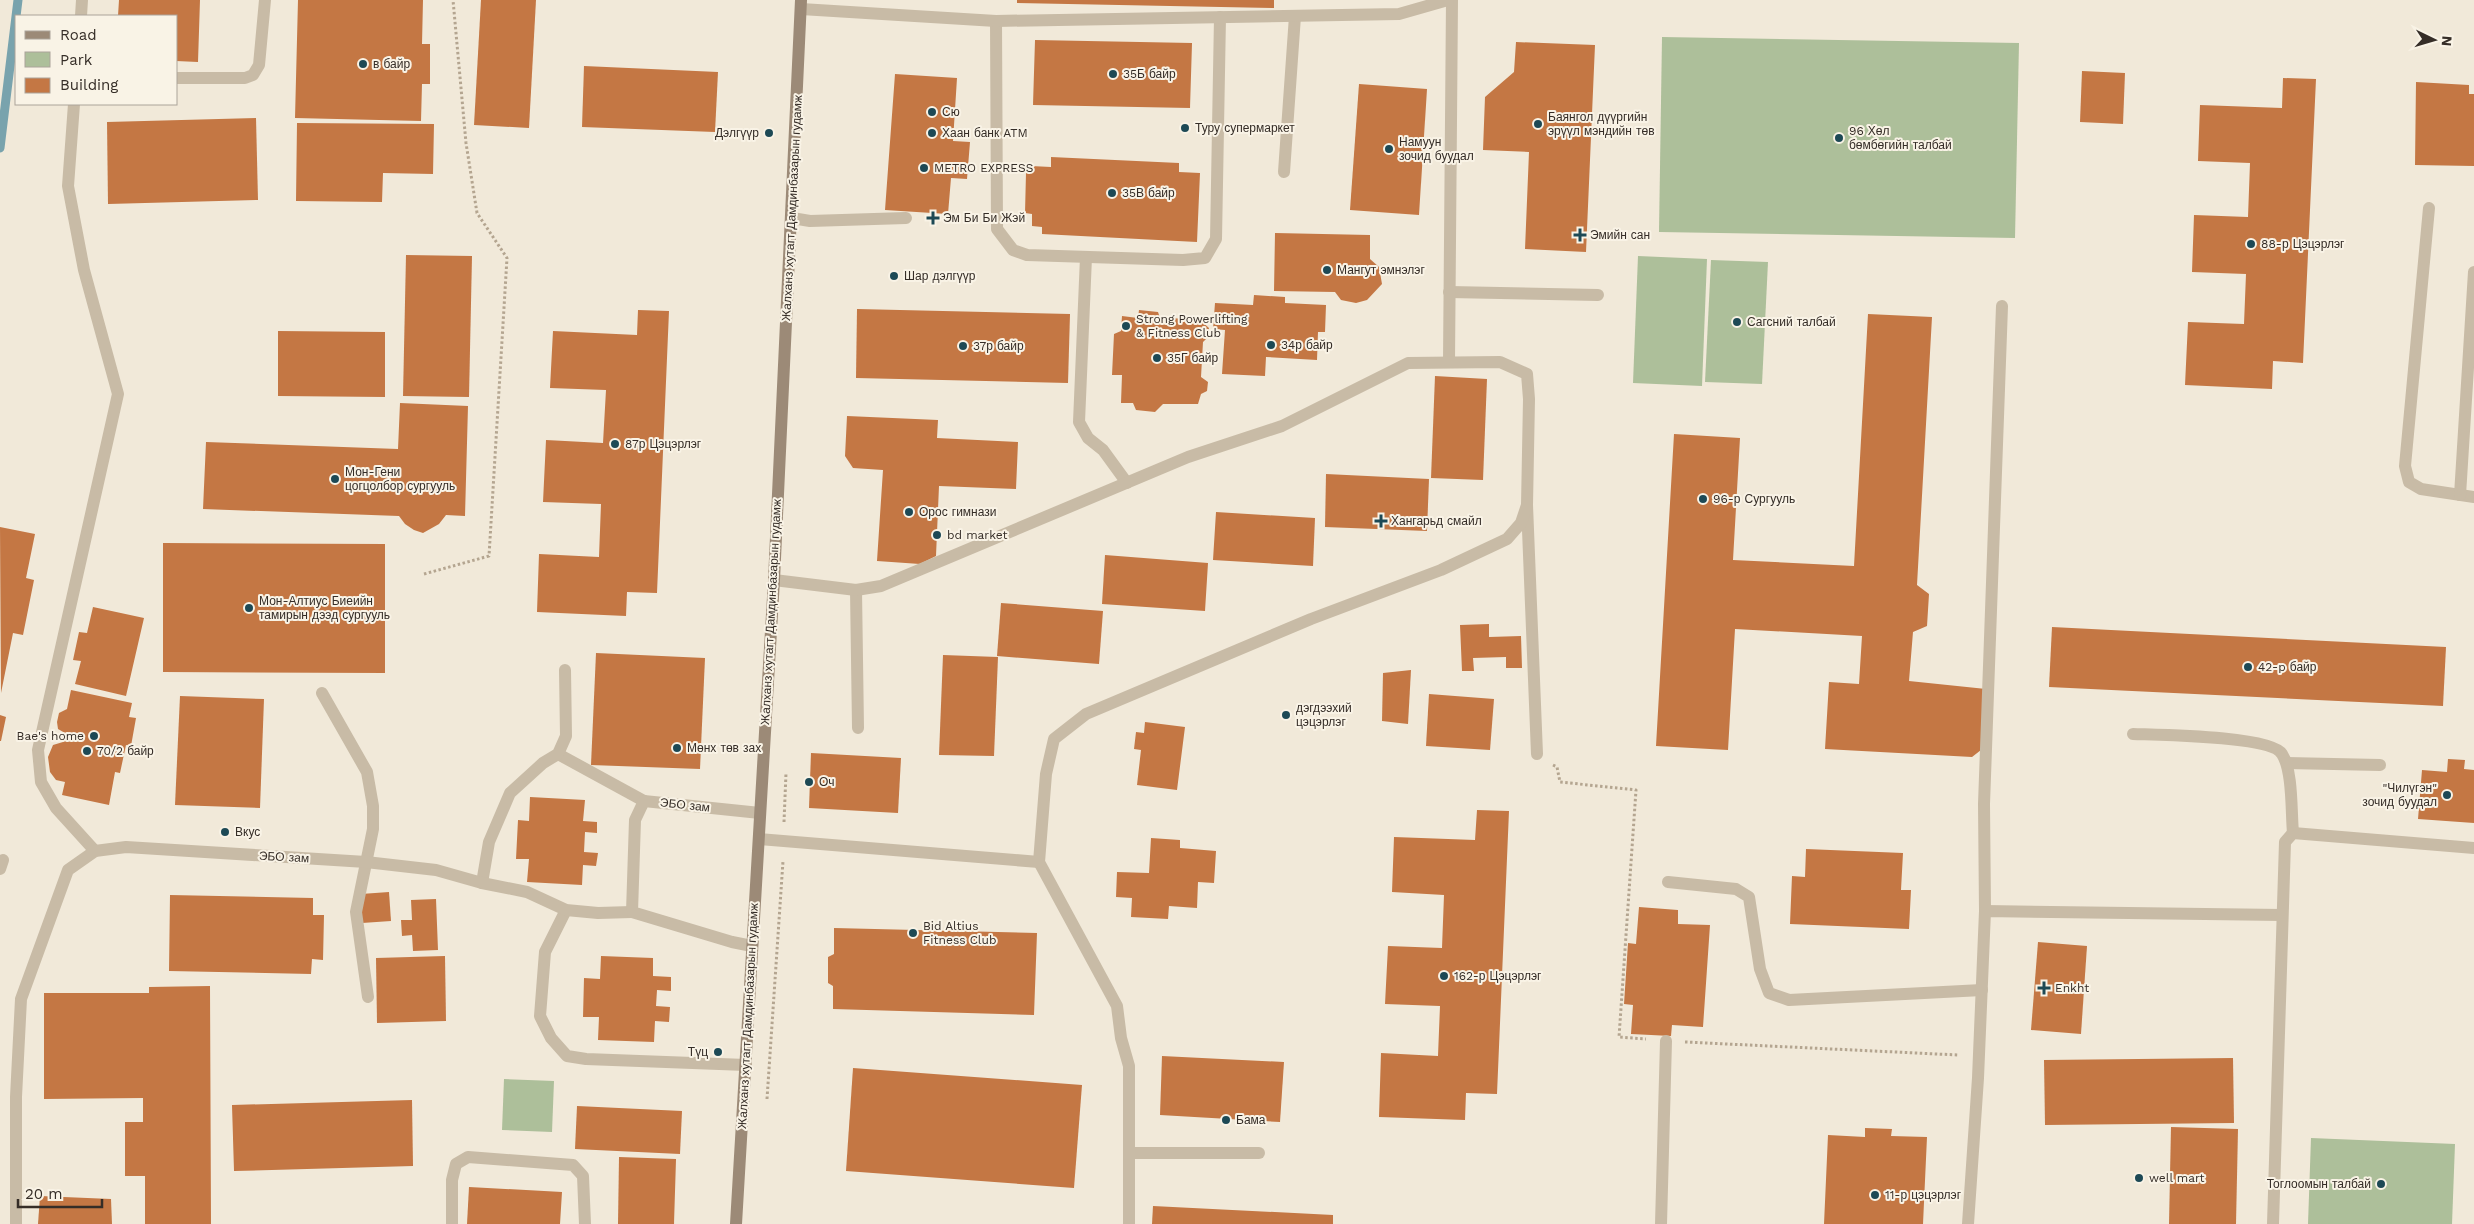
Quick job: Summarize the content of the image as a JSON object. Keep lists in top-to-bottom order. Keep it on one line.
{"streets":{"main road":["Жалханз хутагт Дамдинбазарын гудамж"],"street":["ЭБО зам"]},"crossings":[["Жалханз хутагт Дамдинбазарын гудамж","ЭБО зам"]],"places":{"other":["в байр","35Б байр","Сю","Баянгол дүүргийн эрүүл мэндийн төв","Туру супермаркет","Дэлгүүр","Хаан банк ATM","96 Хөл бөмбөгийн талбай","Намуун зочид буудал","METRO EXPRESS","35В байр","88-р Цэцэрлэг","Мангут эмнэлэг","Шар дэлгүүр","Сагсний талбай","Strong Powerlifting & Fitness Club","34р байр","37р байр","35Г байр","87р Цэцэрлэг","Мон-Гени цогцолбор сургууль","96-р Сургууль","Орос гимнази","bd market","Мон-Алтиус Биеийн тамирын дээд сургууль","42-p байр","дэгдээхий цэцэрлэг","Bae's home","Мөнх төв зах","70/2 байр","Оч","\"Чилүгэн\" зочид буудал","Вкус","Bid Altius Fitness Club","162-р Цэцэрлэг","Түц","Бама","well mart","Тоглоомын талбай","11-р цэцэрлэг"],"health":["Эм Би Би Жэй","Эмийн сан","Хангарьд смайл","Enkht"]},"legend":["Road","Park","Building"],"scale_bar":"20 m","north":"right"}
